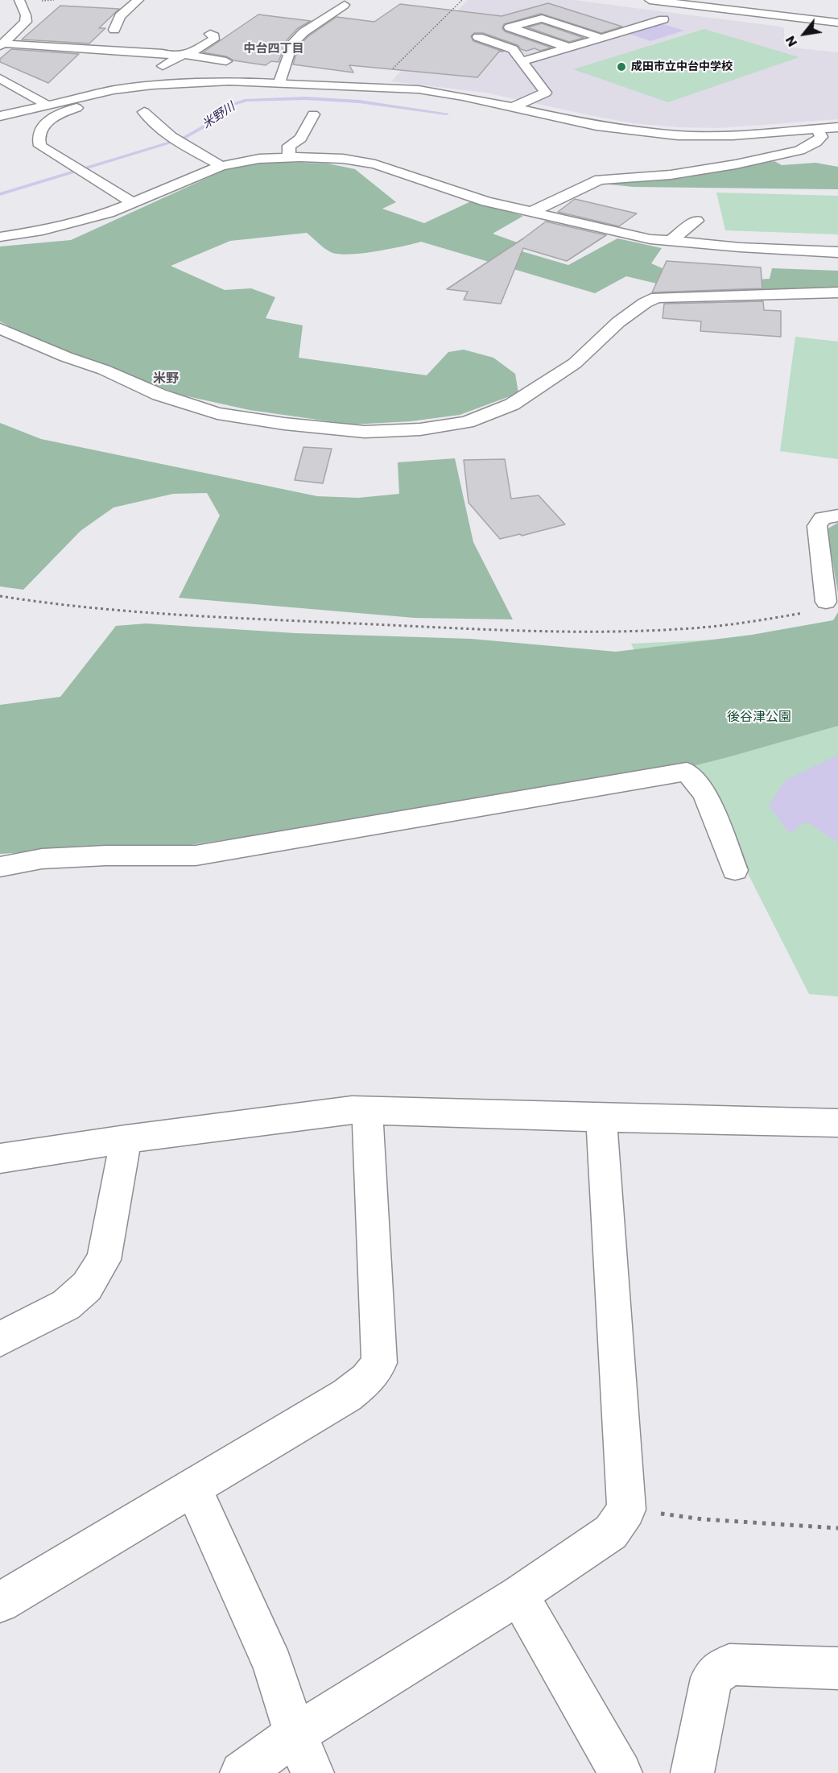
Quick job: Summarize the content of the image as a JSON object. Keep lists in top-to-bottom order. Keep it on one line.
{"districts":["中台四丁目","米野"],"water":["米野川"],"parks":["後谷津公園"],"places":["成田市立中台中学校"],"north":"bottom left"}
